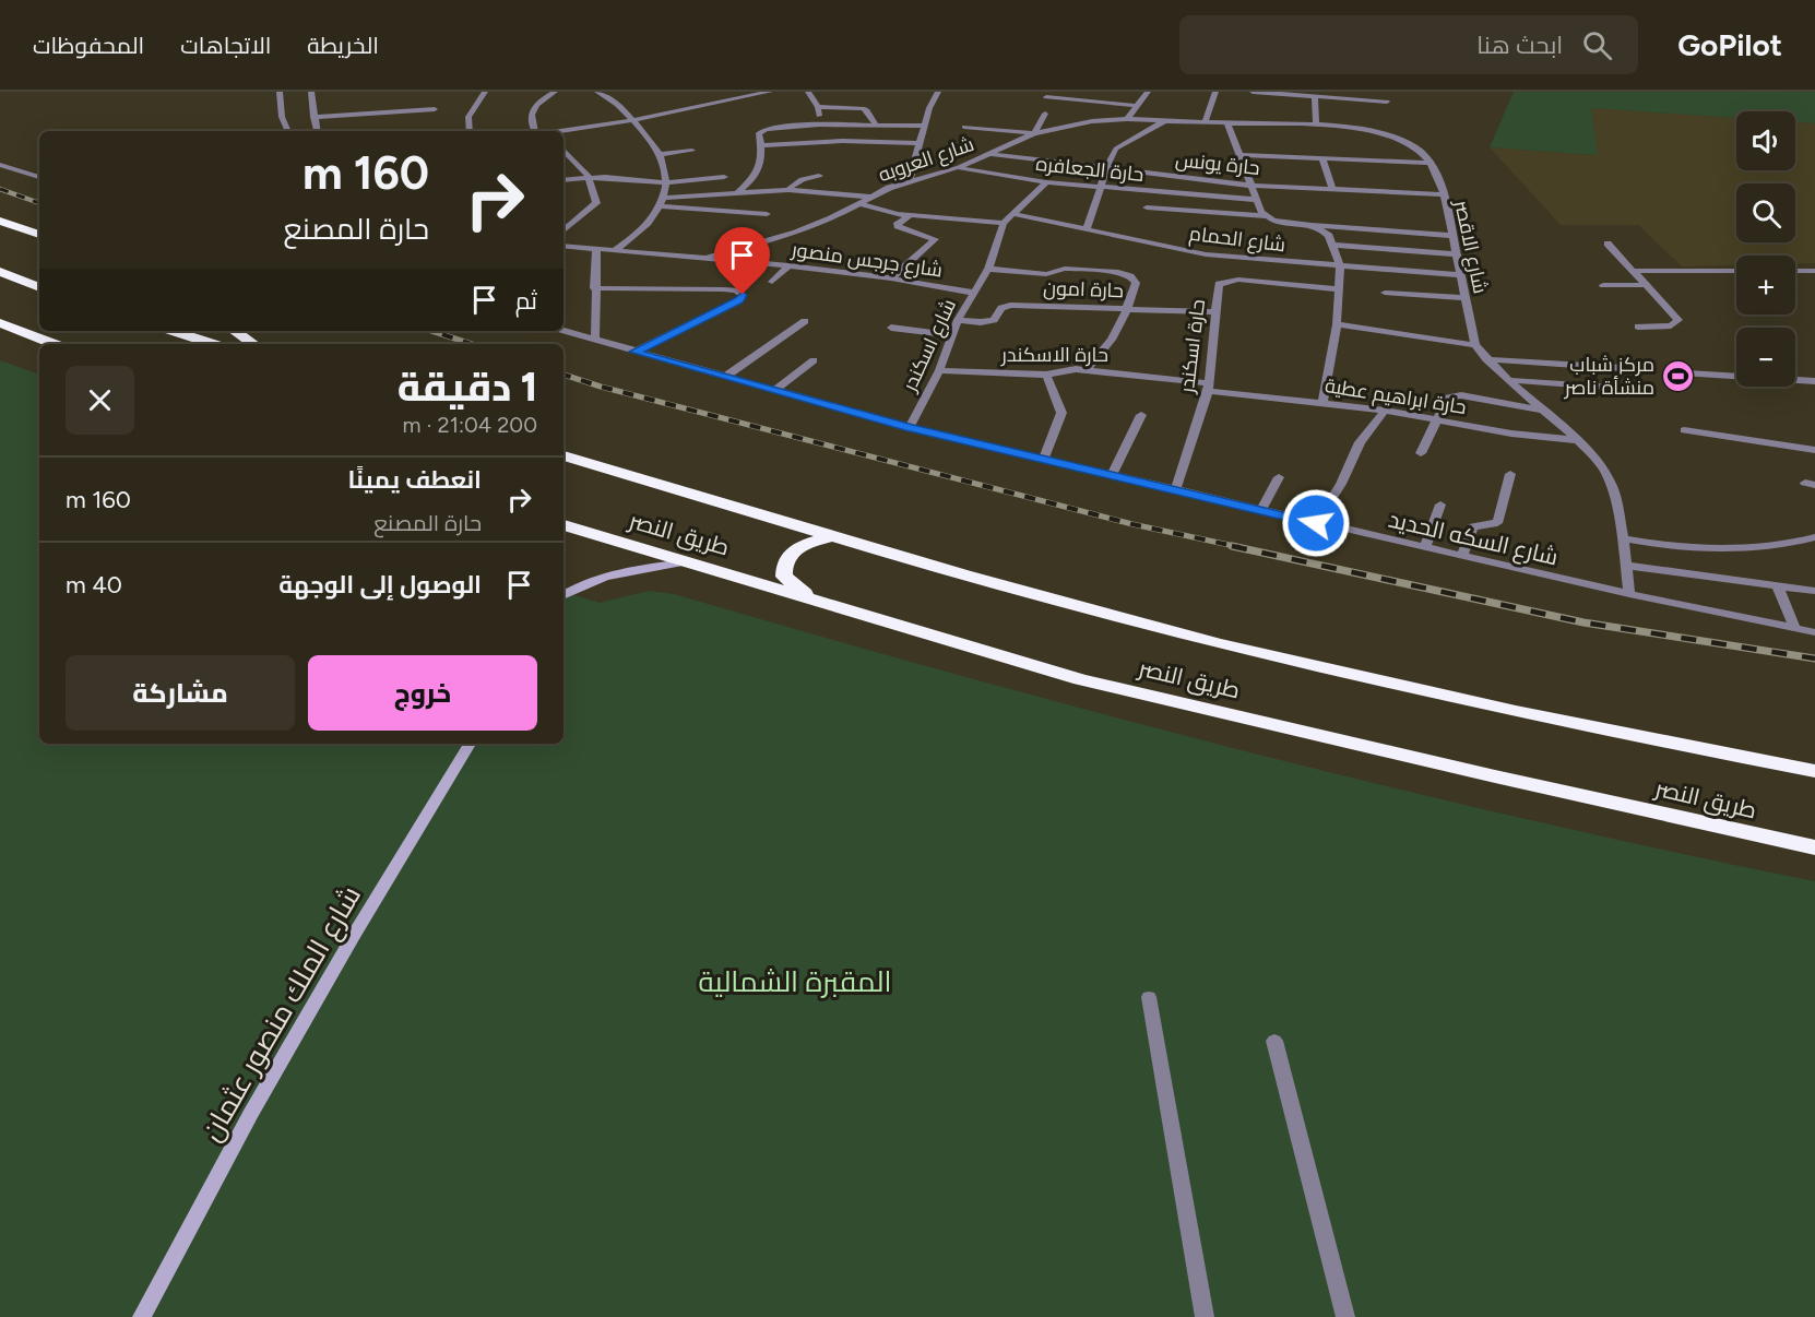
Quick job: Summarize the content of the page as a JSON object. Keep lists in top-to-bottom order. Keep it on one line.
{"streets":{"highway":["طريق النصر"],"main road":["شارع الملك منصور عثمان"],"street":["شارع العروبه","حارة يونس","حارة الجعافره","شارع الحمام","شارع الاقصر","شارع جرجس منصور","حارة امون","شارع اسكندر","حارة اسكندر","حارة الاسكندر","حارة ابراهيم عطية","شارع السكه الحديد"]},"crossings":[["شارع العروبه","حارة يونس"],["شارع العروبه","حارة الجعافره"],["شارع العروبه","شارع الاقصر"],["شارع العروبه","شارع جرجس منصور"],["حارة يونس","شارع الاقصر"],["حارة الجعافره","شارع اسكندر"],["شارع الحمام","شارع الاقصر"],["شارع الحمام","شارع اسكندر"],["شارع الاقصر","حارة ابراهيم عطية"],["شارع الاقصر","شارع السكه الحديد"],["شارع جرجس منصور","شارع اسكندر"],["حارة امون","شارع اسكندر"],["حارة امون","حارة اسكندر"],["شارع اسكندر","حارة الاسكندر"],["شارع اسكندر","شارع السكه الحديد"],["حارة اسكندر","حارة الاسكندر"],["حارة اسكندر","حارة ابراهيم عطية"],["حارة اسكندر","شارع السكه الحديد"],["حارة الاسكندر","حارة ابراهيم عطية"]],"parks":["المقبرة الشمالية"],"places":{"sports":["مركز شباب منشأة ناصر"]},"page":{"header":"GoPilot","search":"ابحث هنا","nav":["الخريطة","الاتجاهات","المحفوظات"],"map_buttons":["+","−"],"turn":["160 m","حارة المصنع"],"then":"ثم","heading":["1 دقيقة","200 m · 21:04"],"list":[{"name":"انعطف يمينًا","note":"حارة المصنع","value":"160 m"},{"name":"الوصول إلى الوجهة","value":"40 m"}],"buttons":["خروج","مشاركة"]}}
